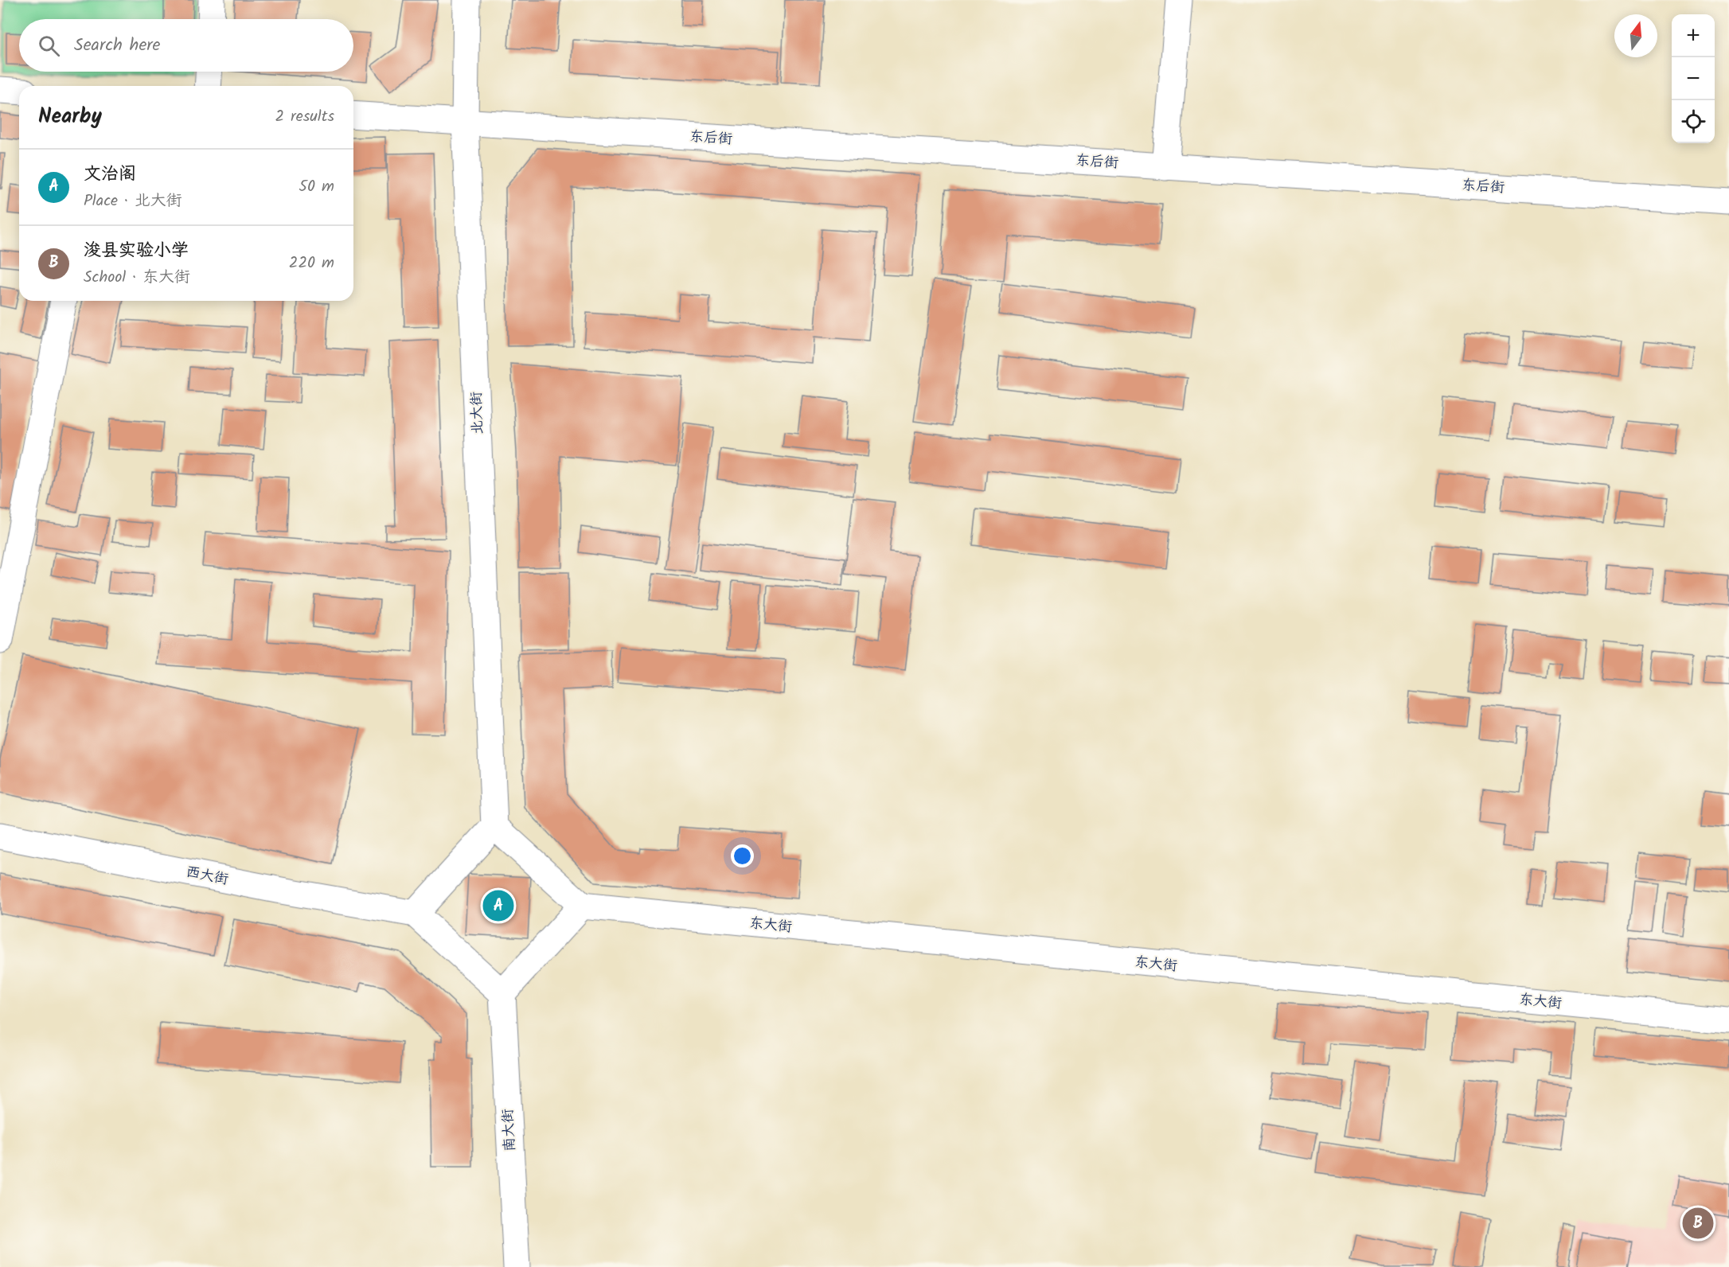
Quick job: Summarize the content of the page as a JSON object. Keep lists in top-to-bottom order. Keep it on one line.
{"streets":{"street":["东后街","北大街","西大街","东大街","南大街"]},"crossings":[["东后街","北大街"]],"north":"top","page":{"map_buttons":["+","−"],"search":"Search here","heading":["Nearby","2 results"],"list":[{"mark":"A","name":"文治阁","note":"Place · 北大街","value":"50 m"},{"mark":"B","name":"浚县实验小学","note":"School · 东大街","value":"220 m"}],"pins":["A","B"]}}
